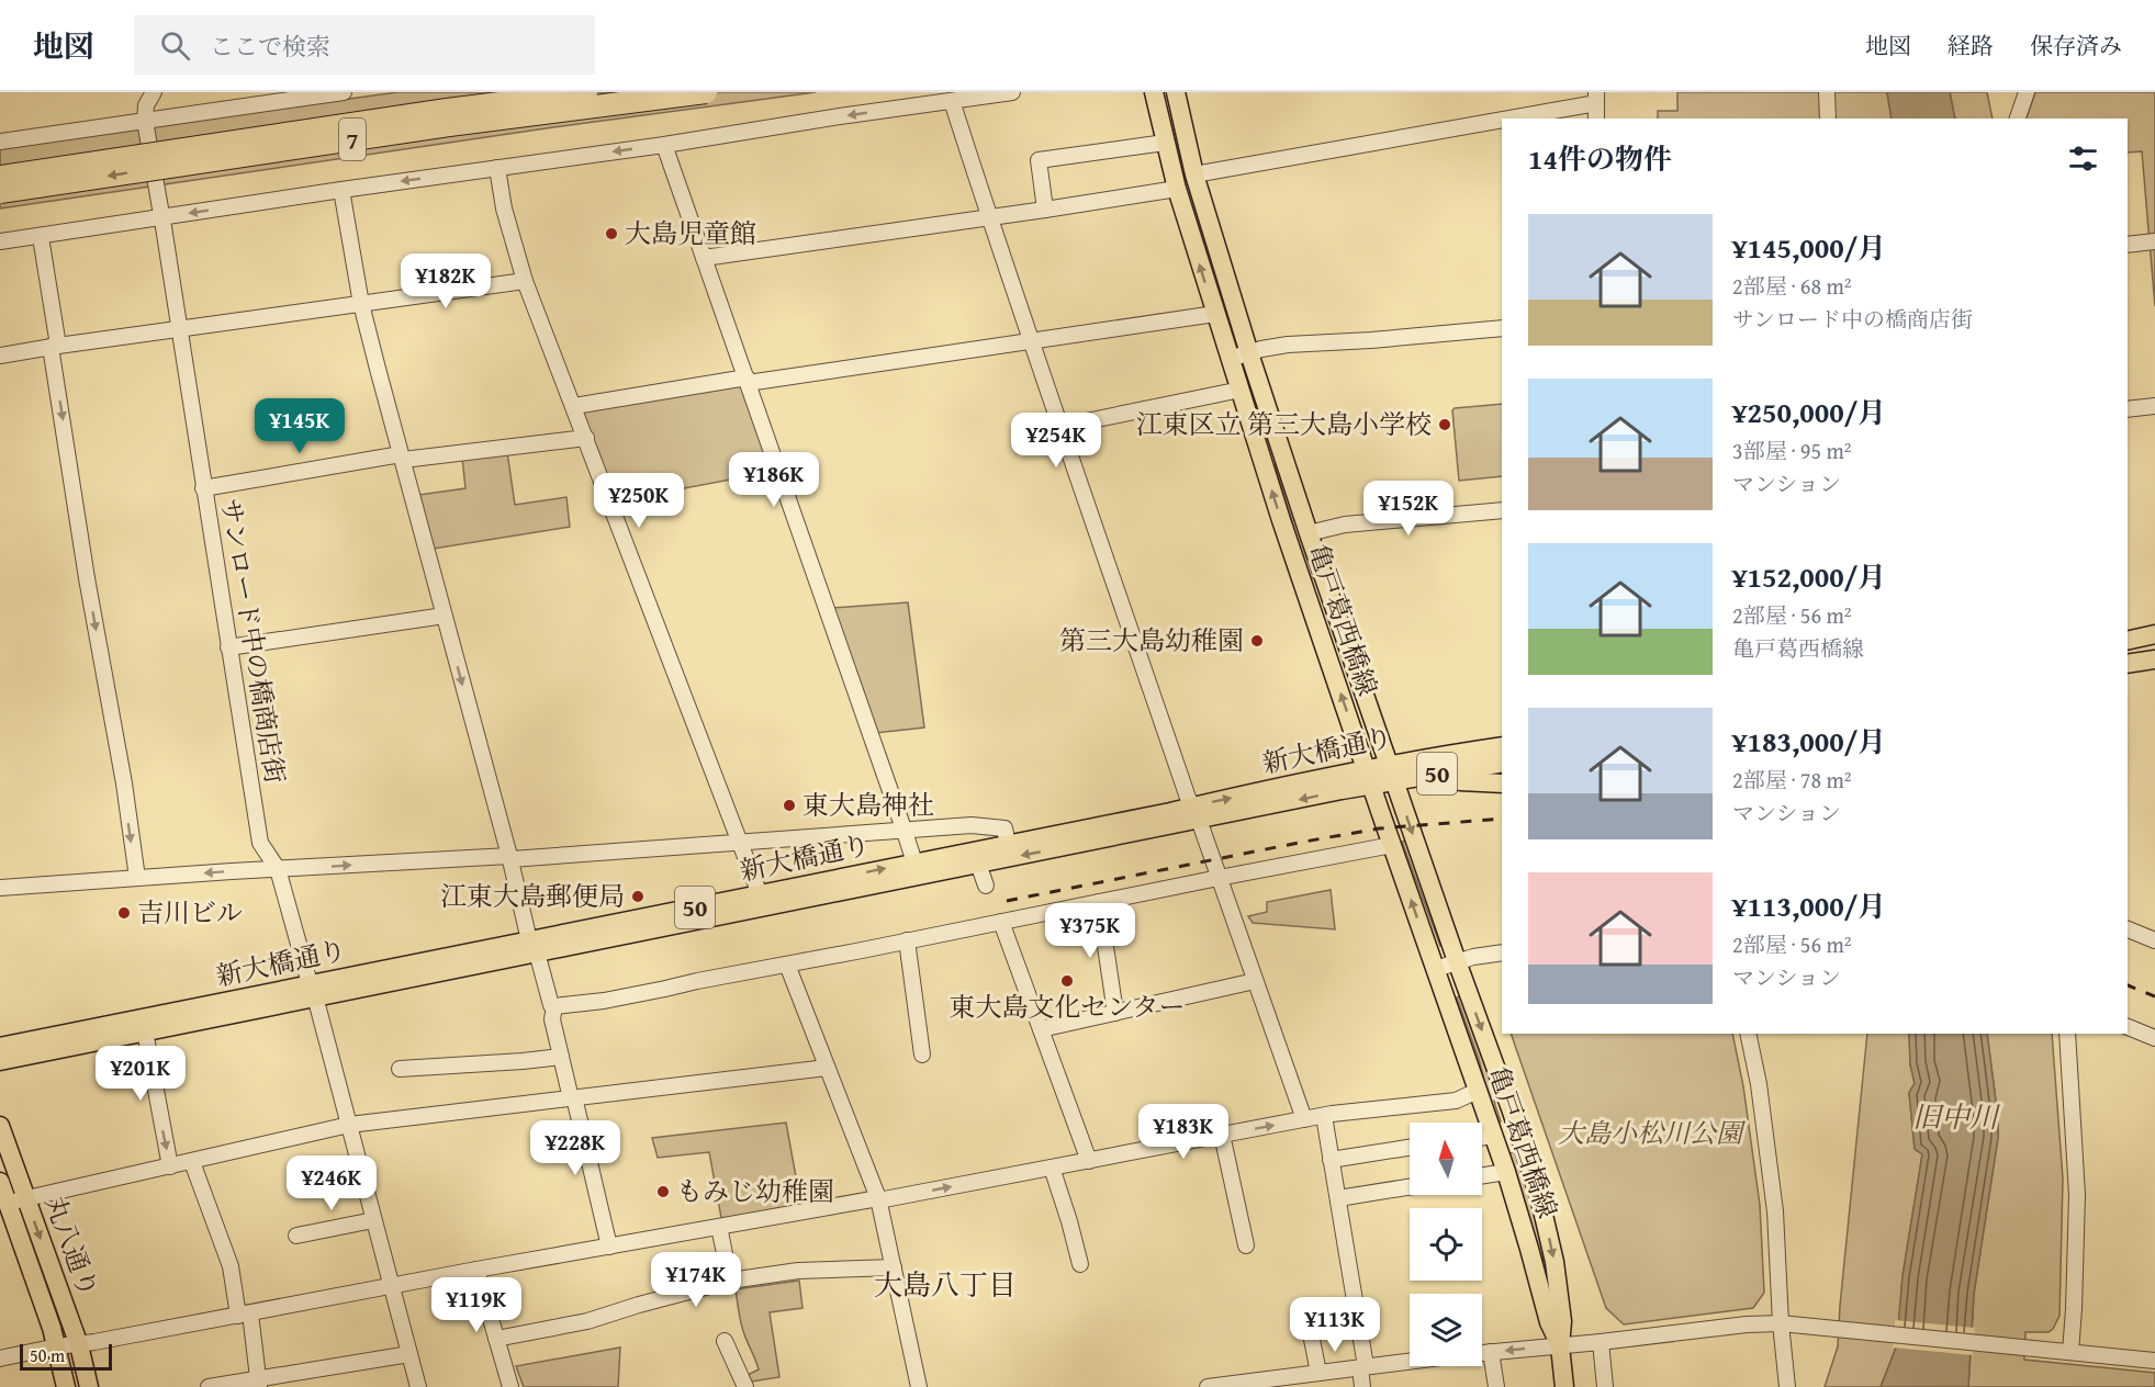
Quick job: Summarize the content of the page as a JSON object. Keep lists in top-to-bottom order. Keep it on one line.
{"streets":{"highway":["7"],"main road":["亀戸葛西橋線","新大橋通り","50","丸八通り"],"street":["サンロード中の橋商店街"]},"crossings":[["亀戸葛西橋線","新大橋通り"],["サンロード中の橋商店街","新大橋通り"]],"districts":["大島八丁目"],"water":["旧中川"],"parks":["大島小松川公園"],"places":["大島児童館","江東区立 第三大島小学校","第三大島幼稚園","東大島神社","江東大島郵便局","吉川ビル","東大島文化センター","もみじ幼稚園"],"scale_bar":"50 m","north":"top","page":{"header":"地図","search":"ここで検索","nav":["地図","経路","保存済み"],"heading":"14件の物件","list":[{"name":"¥145,000/月","note":"2部屋 · 68 m² · サンロード中の橋商店街"},{"name":"¥250,000/月","note":"3部屋 · 95 m² · マンション"},{"name":"¥152,000/月","note":"2部屋 · 56 m² · 亀戸葛西橋線"},{"name":"¥183,000/月","note":"2部屋 · 78 m² · マンション"},{"name":"¥113,000/月","note":"2部屋 · 56 m² · マンション"}],"price":["¥182K","¥145K","¥254K","¥186K","¥250K","¥152K","¥375K","¥201K","¥183K","¥228K","¥246K","¥174K","¥119K","¥113K"],"scale":"50 m"}}
